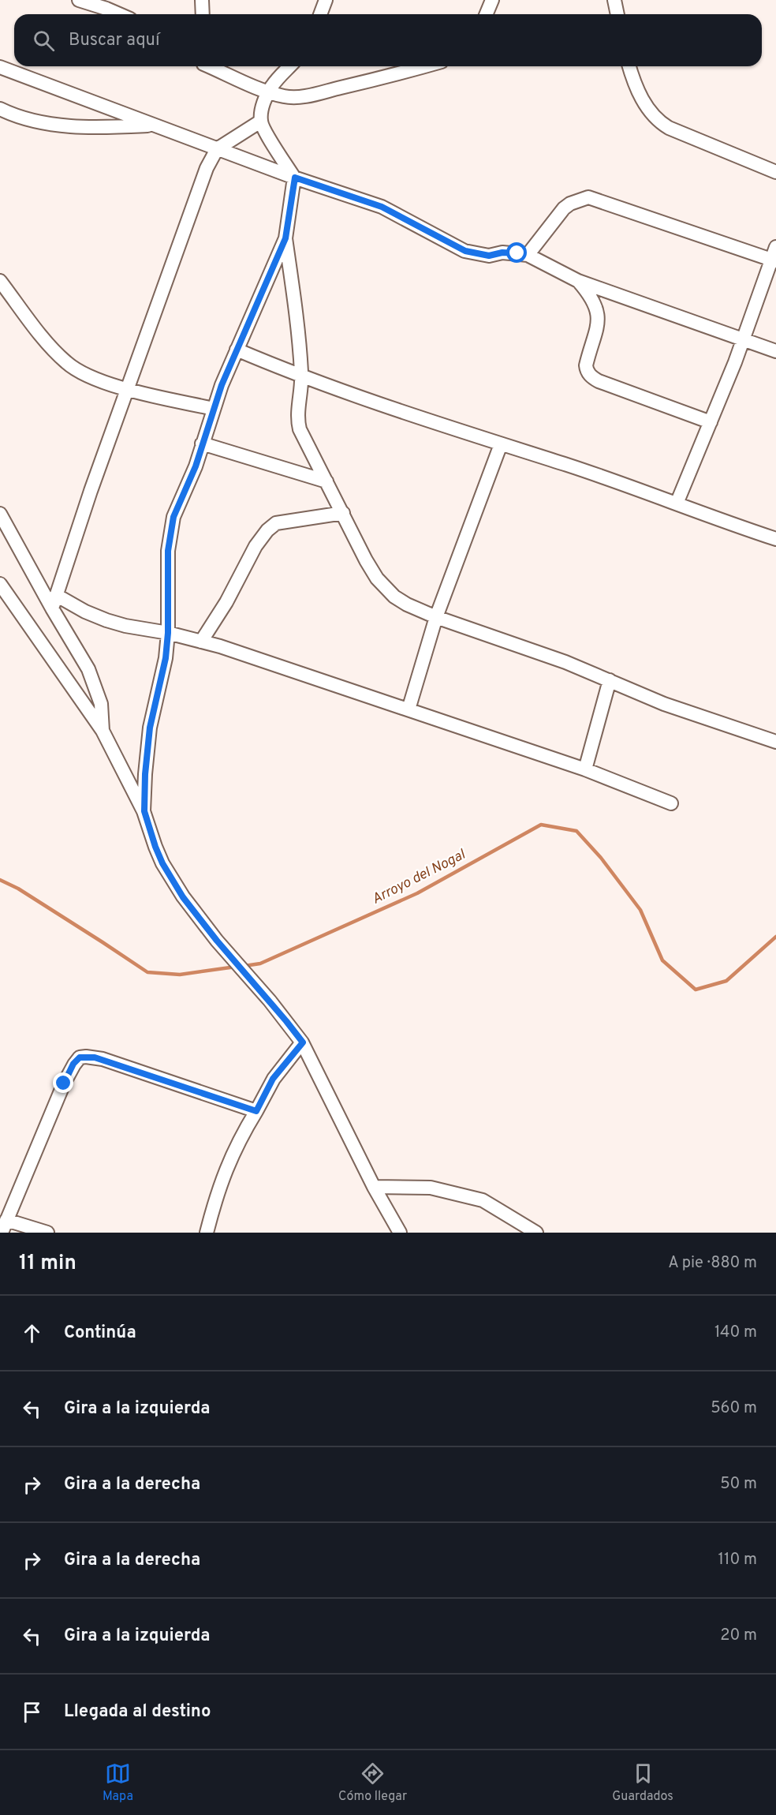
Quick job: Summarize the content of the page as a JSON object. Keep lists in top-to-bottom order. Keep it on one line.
{"water":["Arroyo del Nogal"],"page":{"search":"Buscar aquí","heading":["11 min","A pie · 880 m"],"list":[["Continúa","140 m"],["Gira a la izquierda","560 m"],["Gira a la derecha","50 m"],["Gira a la derecha","110 m"],["Gira a la izquierda","20 m"],"Llegada al destino"],"nav":["Mapa","Cómo llegar","Guardados"]}}
